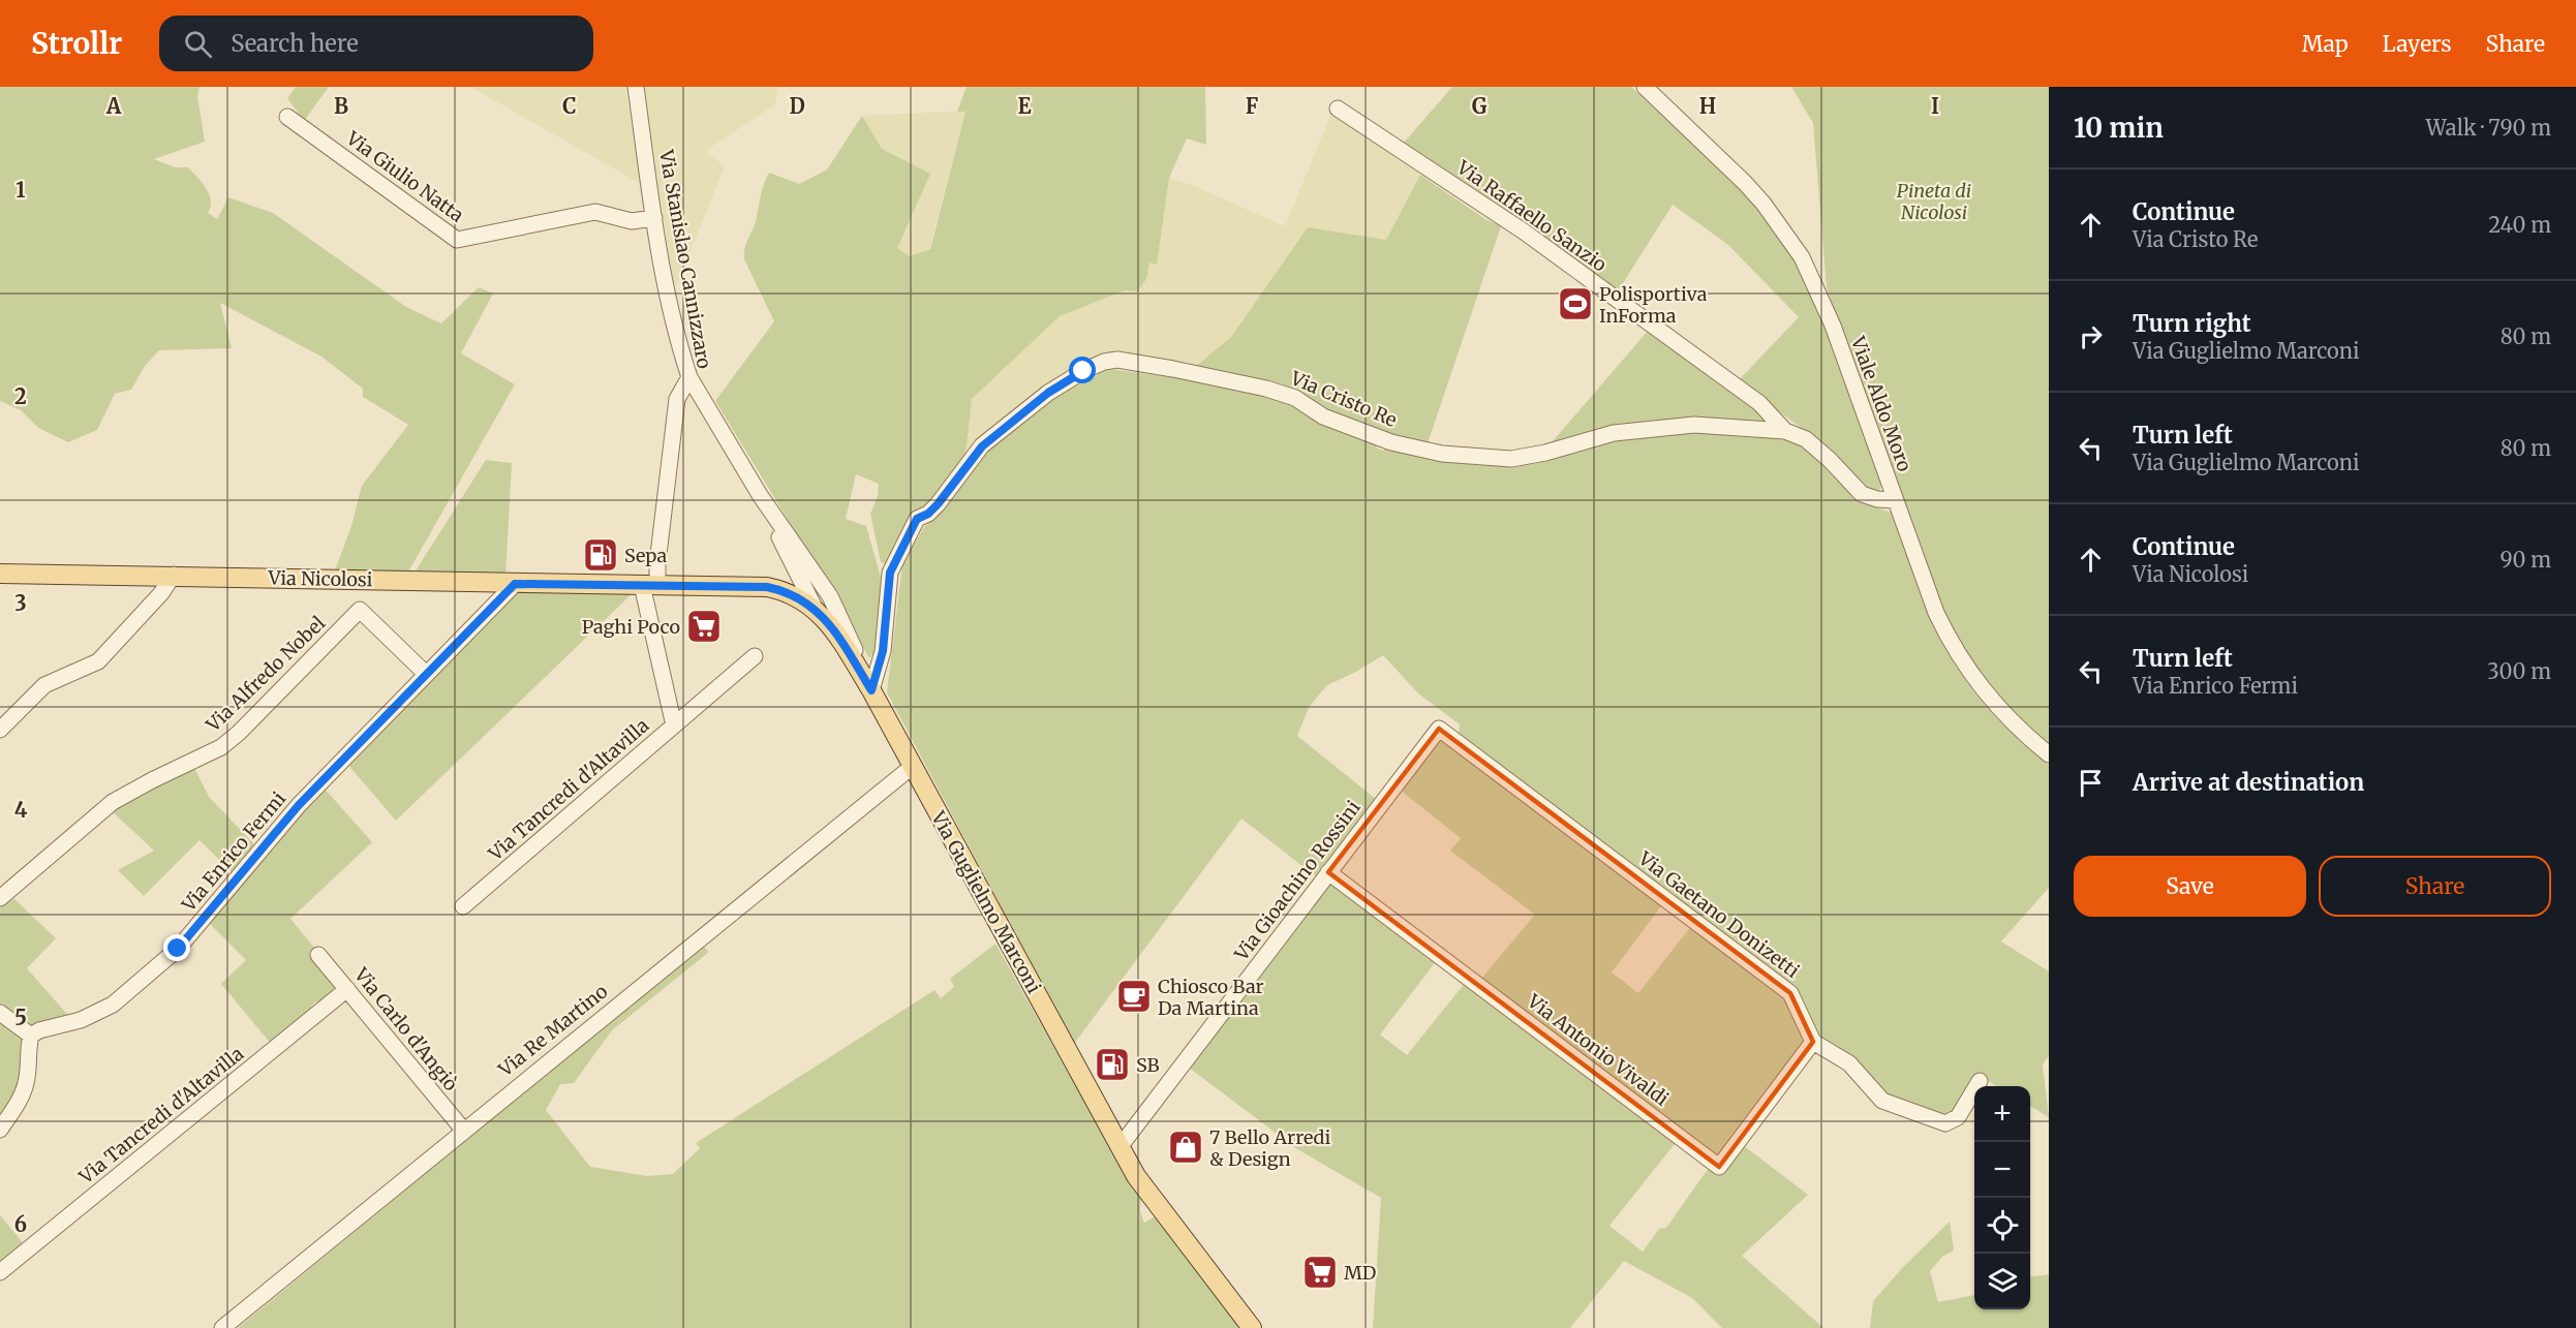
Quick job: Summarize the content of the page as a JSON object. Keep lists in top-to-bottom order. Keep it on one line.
{"streets":{"main road":["Via Nicolosi","Via Guglielmo Marconi"],"street":["Via Giulio Natta","Via Raffaello Sanzio","Via Stanislao Cannizzaro","Via Cristo Re","Viale Aldo Moro","Via Alfredo Nobel","Via Tancredi d'Altavilla","Via Enrico Fermi","Via Gioachino Rossini","Via Gaetano Donizetti","Via Carlo d'Angiò","Via Re Martino","Via Antonio Vivaldi"]},"crossings":[["Via Giulio Natta","Via Stanislao Cannizzaro"],["Via Raffaello Sanzio","Via Cristo Re"],["Via Stanislao Cannizzaro","Via Nicolosi"],["Via Stanislao Cannizzaro","Via Tancredi d'Altavilla"],["Via Stanislao Cannizzaro","Via Guglielmo Marconi"],["Via Cristo Re","Viale Aldo Moro"],["Via Cristo Re","Via Guglielmo Marconi"],["Via Nicolosi","Via Tancredi d'Altavilla"],["Via Nicolosi","Via Enrico Fermi"],["Via Nicolosi","Via Guglielmo Marconi"],["Via Alfredo Nobel","Via Enrico Fermi"],["Via Tancredi d'Altavilla","Via Guglielmo Marconi"],["Via Tancredi d'Altavilla","Via Carlo d'Angiò"],["Via Gioachino Rossini","Via Guglielmo Marconi"],["Via Gioachino Rossini","Via Gaetano Donizetti"],["Via Gioachino Rossini","Via Antonio Vivaldi"],["Via Guglielmo Marconi","Via Re Martino"],["Via Gaetano Donizetti","Via Antonio Vivaldi"],["Via Carlo d'Angiò","Via Re Martino"]],"parks":["Pineta di Nicolosi"],"places":{"sports":["Polisportiva InForma"],"fuel station":["Sepa","SB"],"supermarket":["Paghi Poco","MD"],"cafe":["Chiosco Bar Da Martina"],"shop":["7 Bello Arredi & Design"]},"page":{"header":"Strollr","search":"Search here","nav":["Map","Layers","Share"],"heading":["10 min","Walk · 790 m"],"list":[["Continue","Via Cristo Re","240 m"],["Turn right","Via Guglielmo Marconi","80 m"],["Turn left","Via Guglielmo Marconi","80 m"],["Continue","Via Nicolosi","90 m"],["Turn left","Via Enrico Fermi","300 m"],"Arrive at destination"],"buttons":["Save","Share"],"map_buttons":["+","−"]},"grid":{"columns":["A","B","C","D","E","F","G","H","I"],"rows":["1","2","3","4","5","6"]}}
